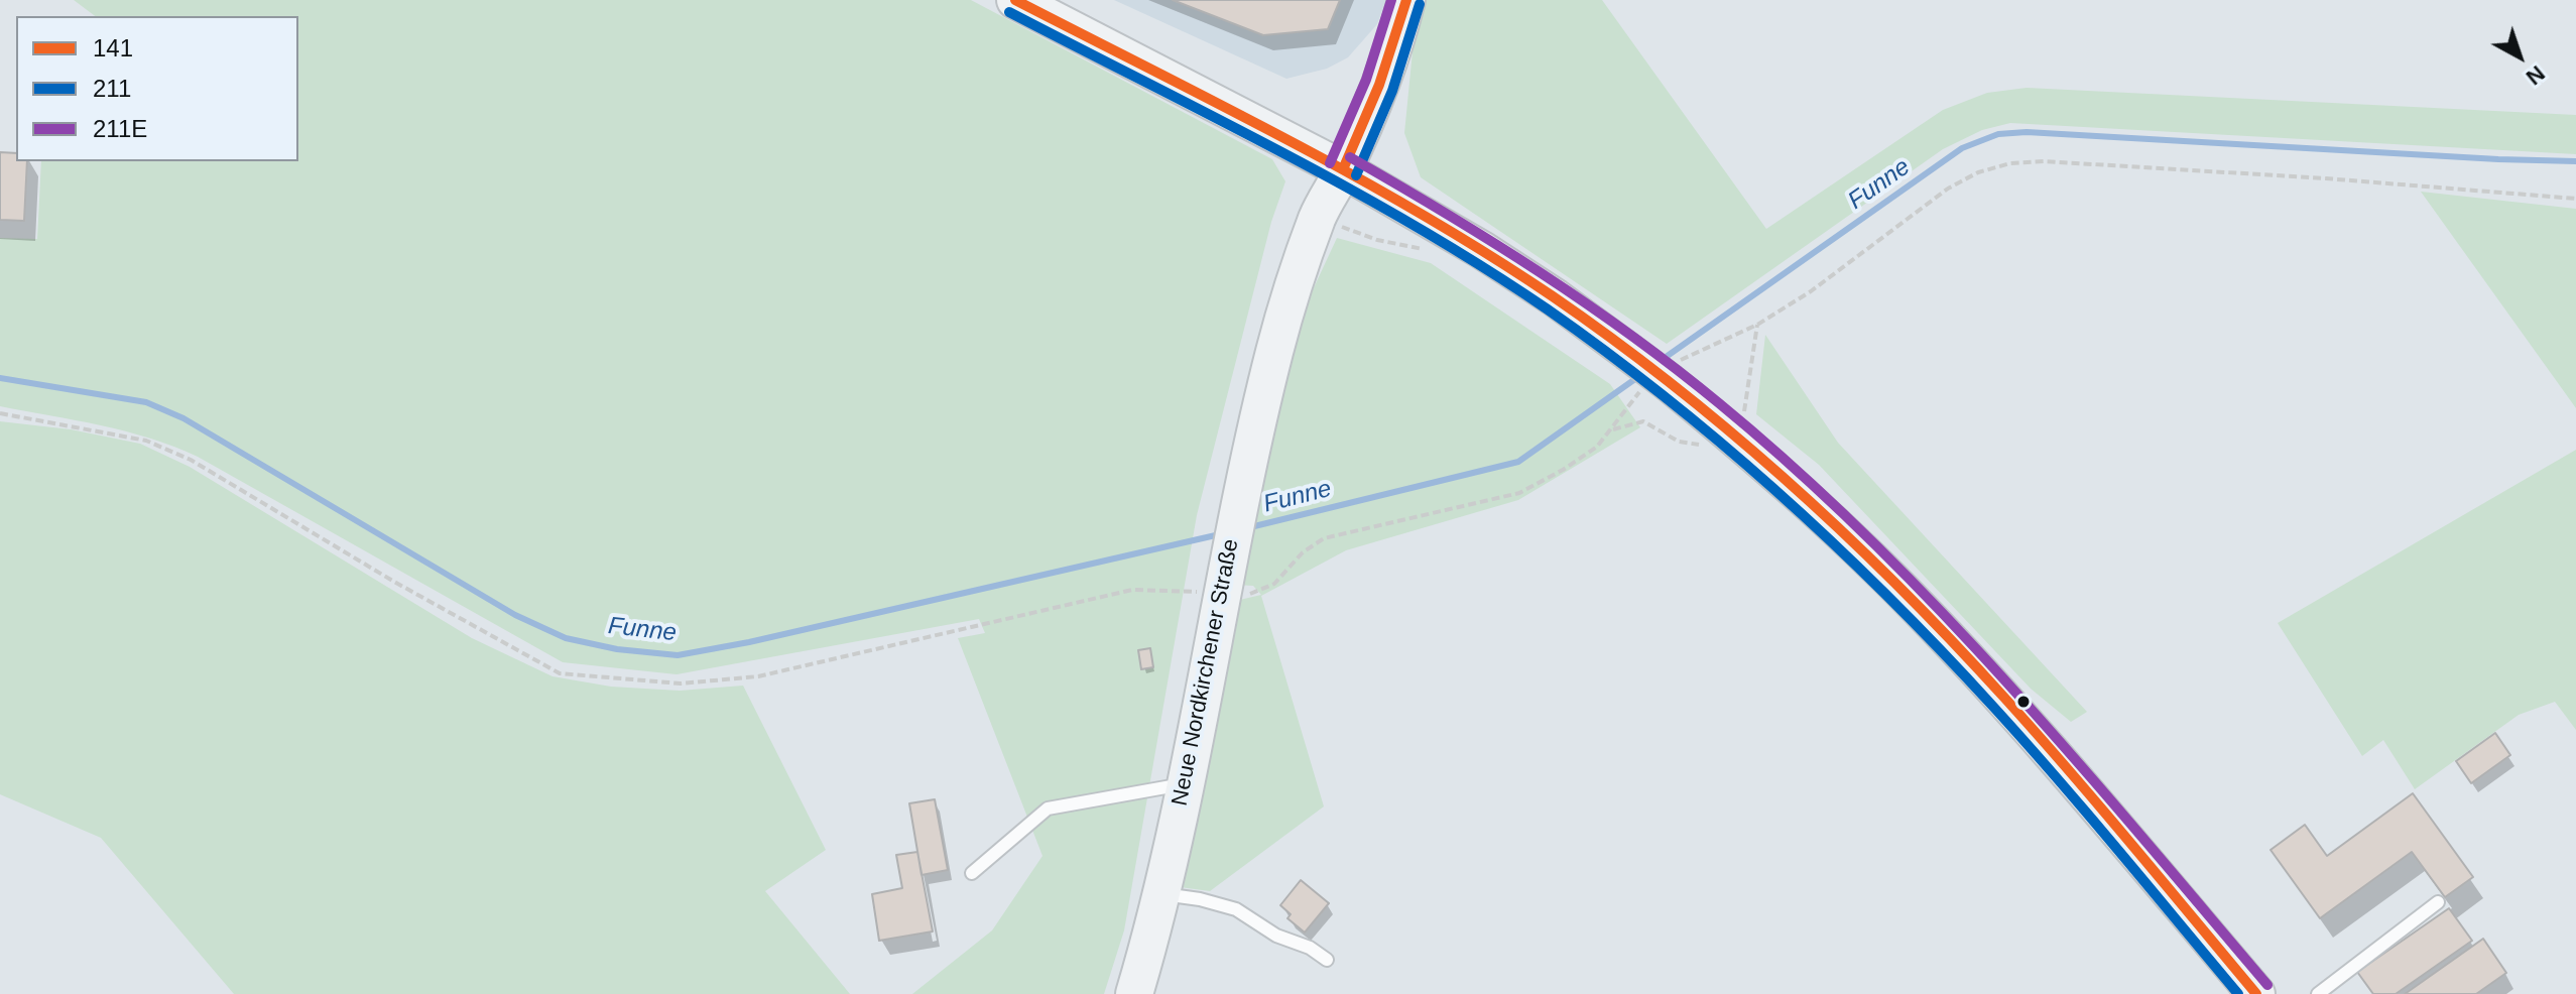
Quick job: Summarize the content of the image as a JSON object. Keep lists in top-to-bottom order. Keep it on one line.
{"streets":{"main road":["Neue Nordkirchener Straße"]},"water":["Funne"],"lines":["transit line 141","transit line 211E","transit line 211"],"legend":["141","211","211E"],"north":"bottom right"}
